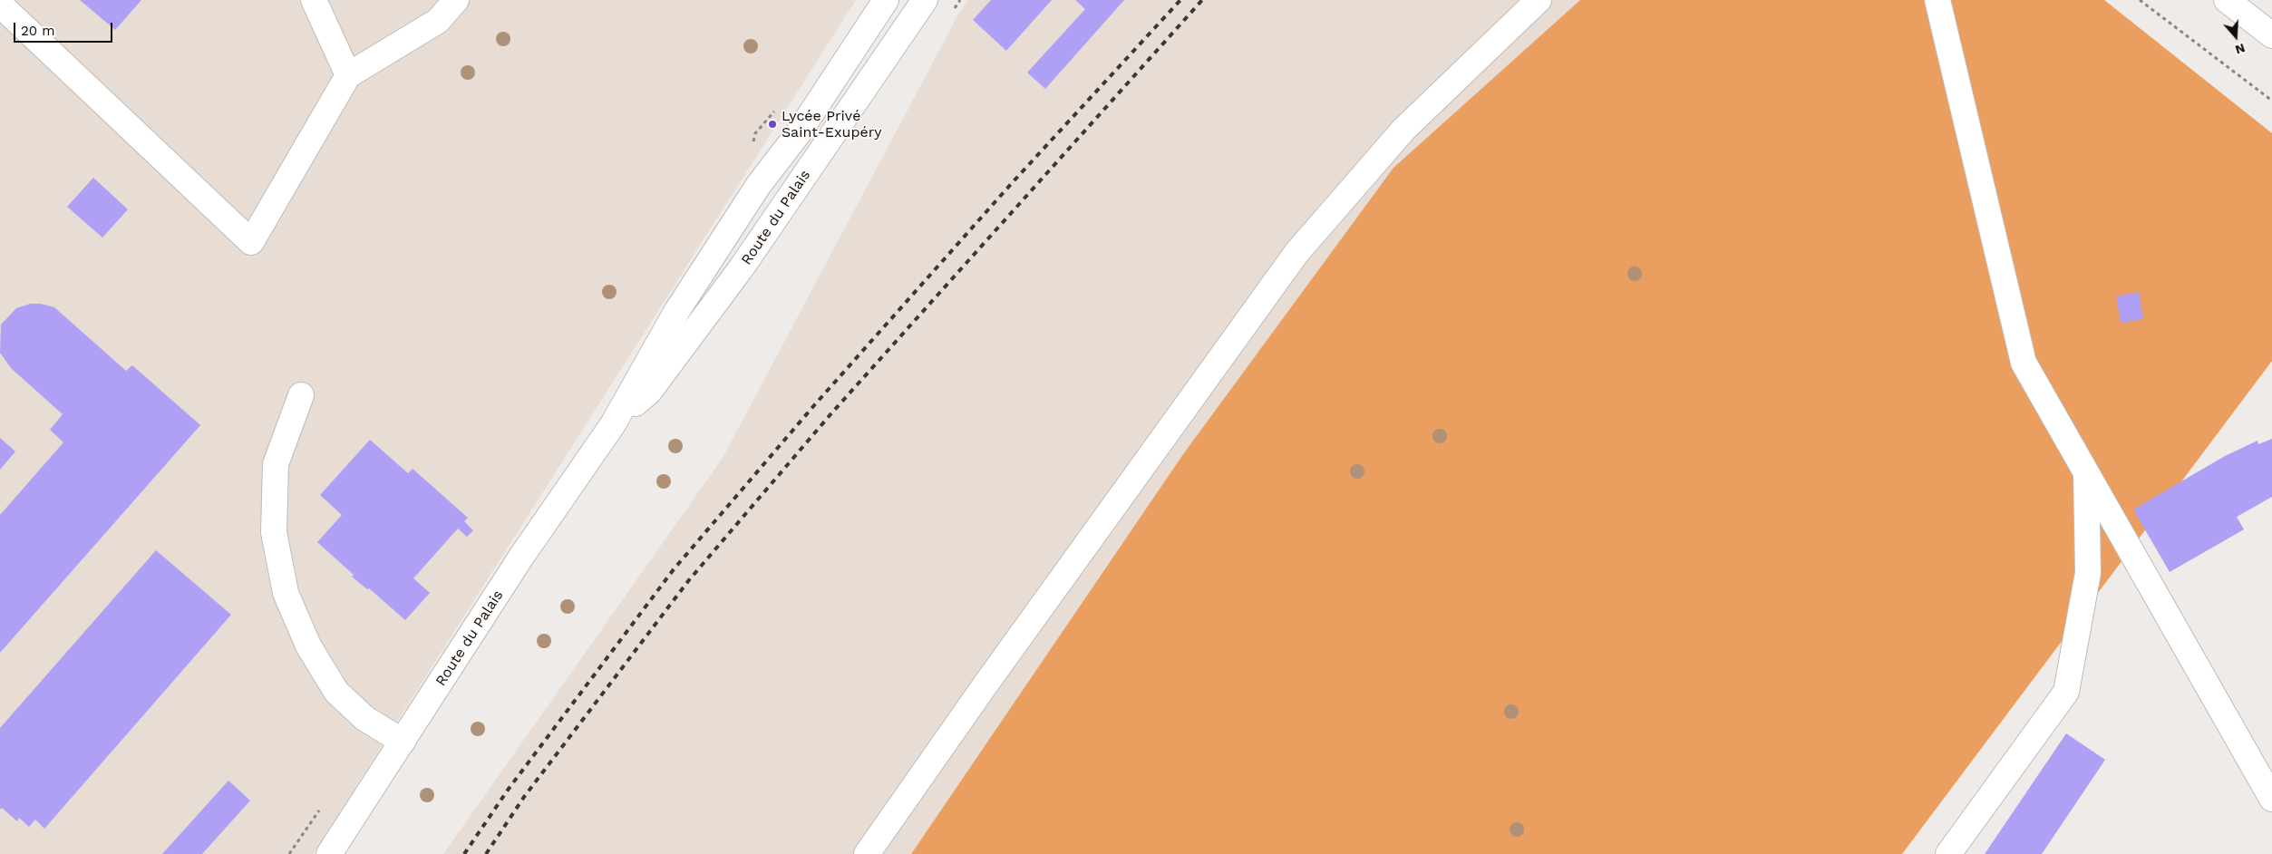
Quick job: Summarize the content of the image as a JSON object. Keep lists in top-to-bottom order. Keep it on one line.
{"streets":{"main road":["Route du Palais"]},"places":["Lycée Privé Saint-Exupéry"],"scale_bar":"20 m","north":"bottom"}
